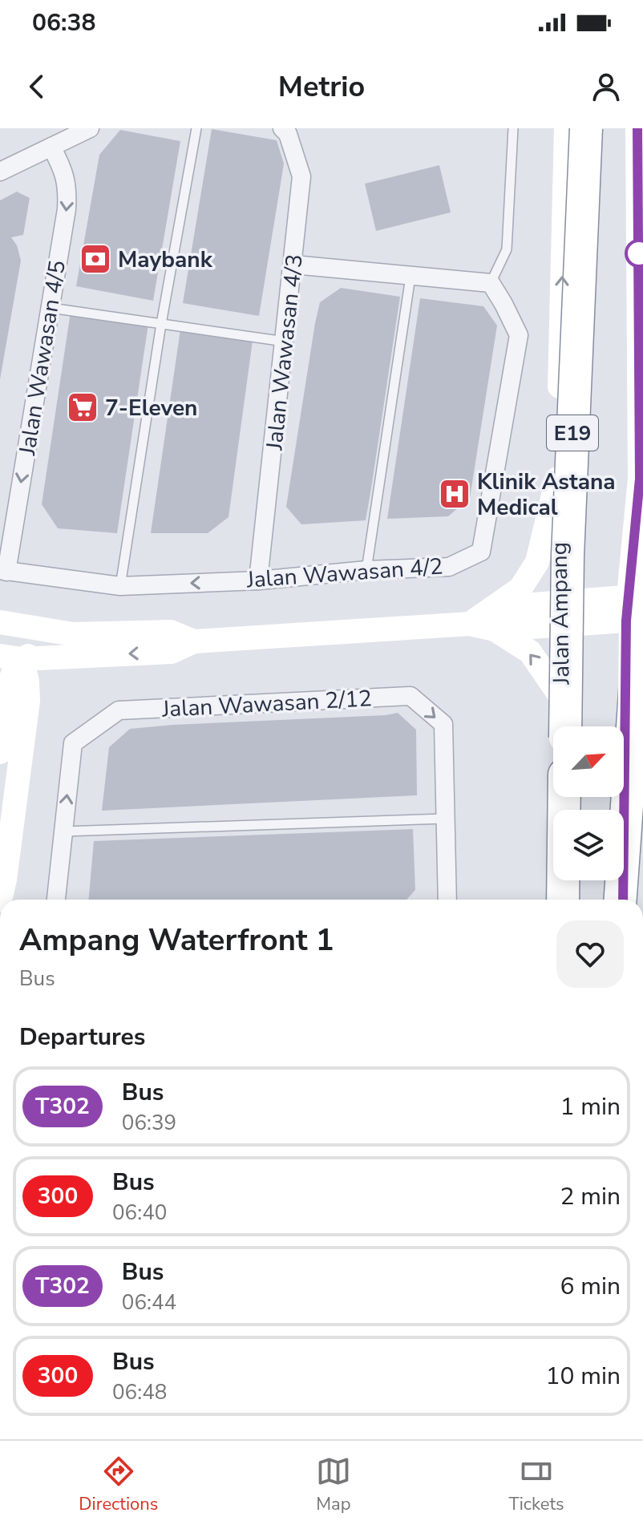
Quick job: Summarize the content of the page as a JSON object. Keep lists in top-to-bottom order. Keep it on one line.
{"streets":{"highway":["E19"],"main road":["Jalan Ampang"],"street":["Jalan Wawasan 4/3","Jalan Wawasan 4/5","Jalan Wawasan 4/2","Jalan Wawasan 2/12"]},"crossings":[["Jalan Wawasan 4/3","Jalan Wawasan 4/2"],["Jalan Wawasan 4/5","Jalan Wawasan 4/2"]],"one_way":["Jalan Wawasan 4/5"],"places":{"bank":["Maybank"],"supermarket":["7-Eleven"],"hospital":["Klinik Astana Medical"]},"lines":["bus line T302"],"north":"top right","page":{"status":"06:38","header":"Metrio","heading":[["Ampang Waterfront 1","Bus"],"Departures"],"list":[{"mark":"T302","name":"Bus","note":"06:39","value":"1 min"},{"mark":"300","name":"Bus","note":"06:40","value":"2 min"},{"mark":"T302","name":"Bus","note":"06:44","value":"6 min"},{"mark":"300","name":"Bus","note":"06:48","value":"10 min"}],"tabs":["Directions","Map","Tickets"]}}
